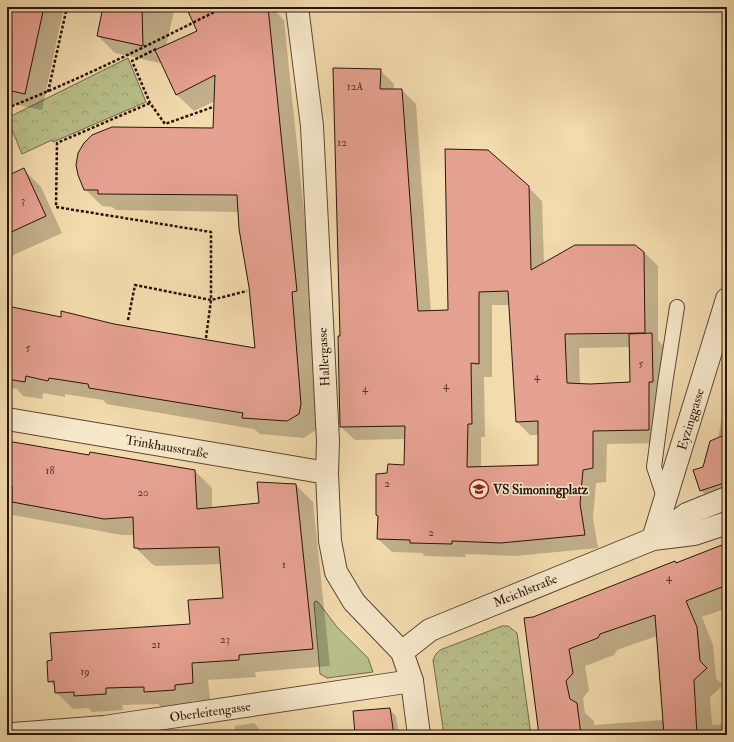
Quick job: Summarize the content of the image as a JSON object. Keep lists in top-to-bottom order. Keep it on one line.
{"streets":{"street":["Hallergasse","Eyzinggasse","Trinkhausstraße","Meichlstraße","Oberleitengasse"]},"crossings":[["Hallergasse","Trinkhausstraße"],["Hallergasse","Meichlstraße"],["Hallergasse","Oberleitengasse"],["Eyzinggasse","Meichlstraße"]],"places":{"school or university":["VS Simoningplatz"]},"house_numbers":["12A","12","3","5","5","4","4","4","18","2","20","2","1","4","23","21","19"]}
